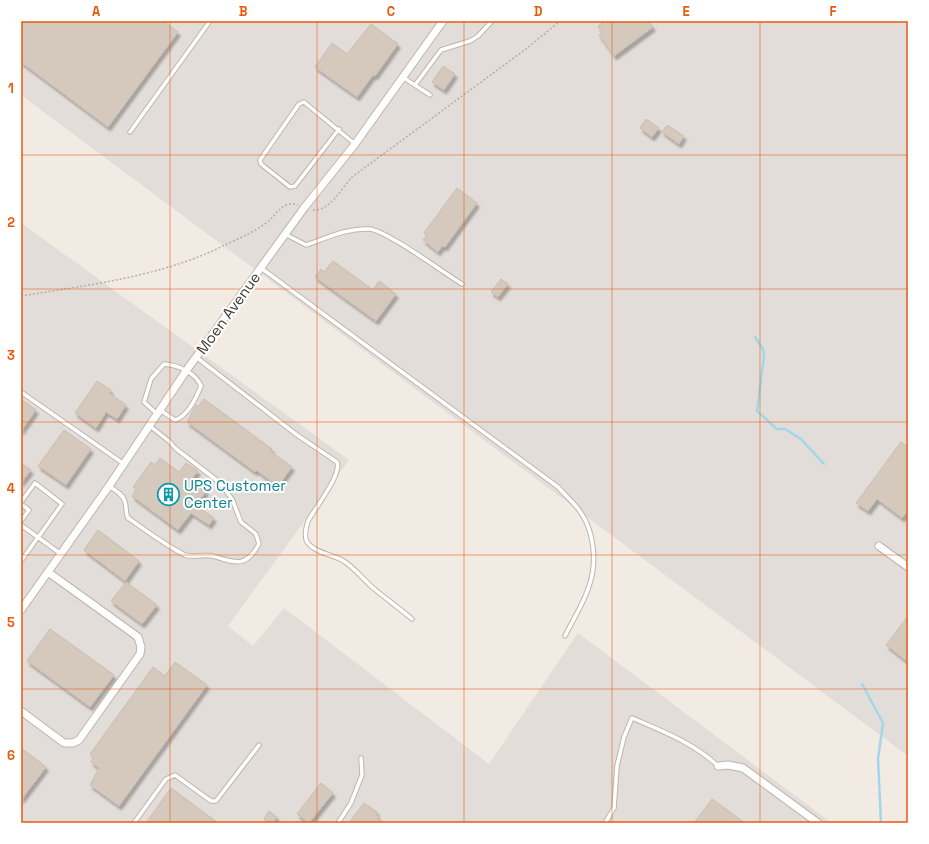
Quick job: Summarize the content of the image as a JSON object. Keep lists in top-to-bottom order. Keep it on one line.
{"streets":{"street":["Moen Avenue"]},"places":{"building":["UPS Customer Center"]},"grid":{"columns":["A","B","C","D","E","F"],"rows":["1","2","3","4","5","6"]}}
